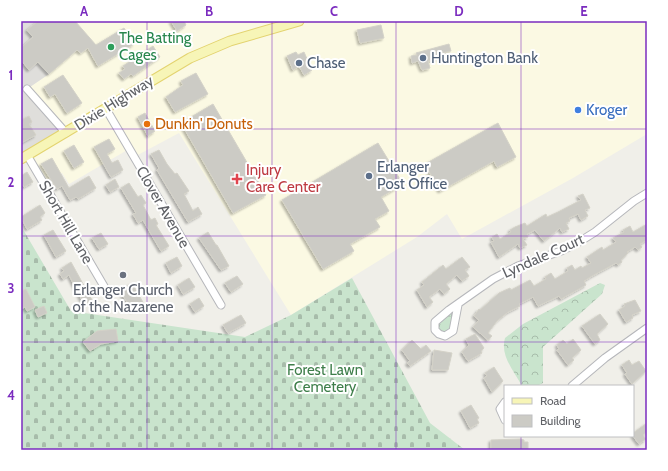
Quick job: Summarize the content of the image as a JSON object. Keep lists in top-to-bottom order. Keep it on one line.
{"streets":{"main road":["Dixie Highway"],"street":["Clover Avenue","Short Hill Lane","Lyndale Court"]},"crossings":[["Dixie Highway","Clover Avenue"],["Dixie Highway","Short Hill Lane"]],"parks":["Forest Lawn Cemetery"],"places":{"other":["The Batting Cages","Huntington Bank","Chase","Kroger","Dunkin' Donuts","Erlanger Post Office","Erlanger Church of the Nazarene"],"health":["Injury Care Center"]},"legend":["Road","Building"],"grid":{"columns":["A","B","C","D","E"],"rows":["1","2","3","4"]}}
